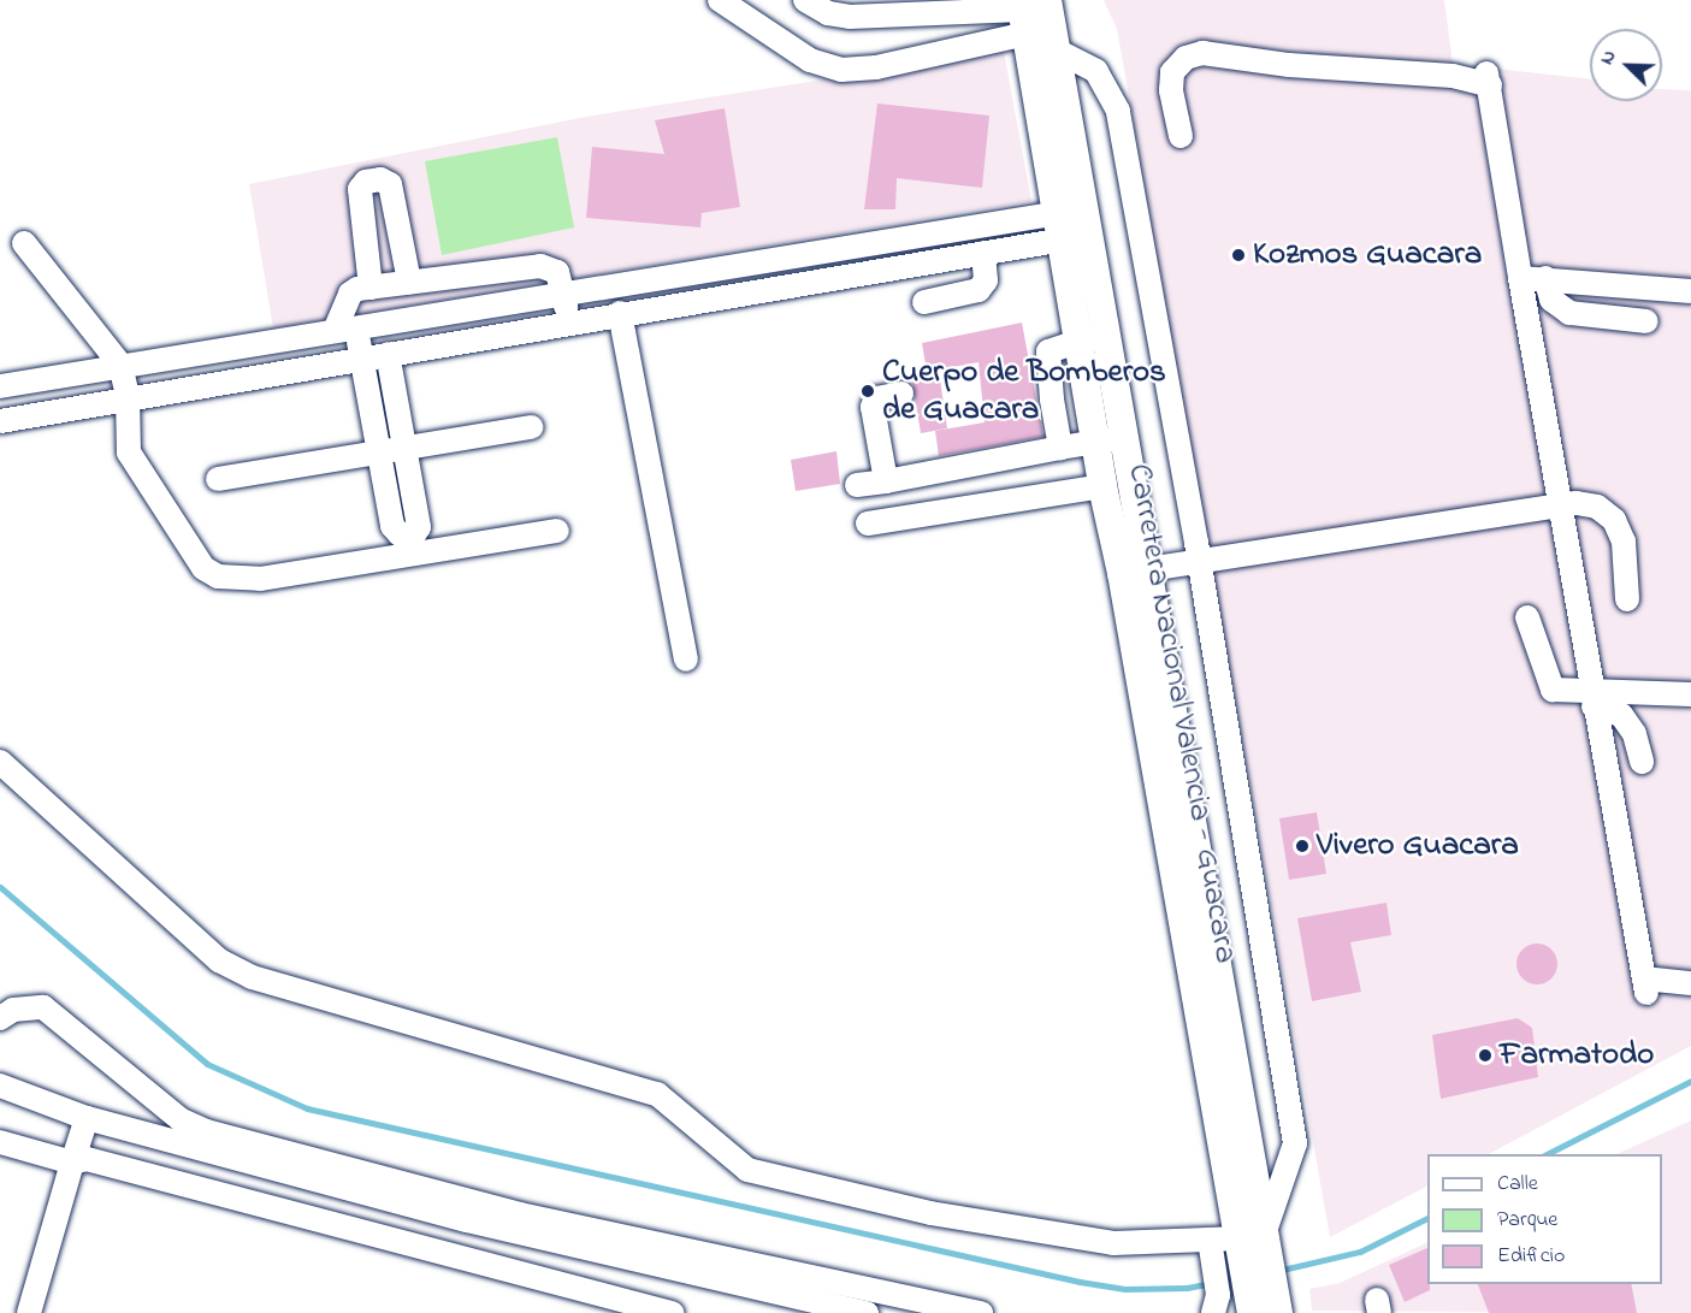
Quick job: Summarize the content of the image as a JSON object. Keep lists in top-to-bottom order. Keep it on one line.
{"streets":{"main road":["Carretera Nacional Valencia - Guacara"]},"places":["Kozmos Guacara","Cuerpo de Bomberos de Guacara","Vivero Guacara","Farmatodo"],"legend":["Calle","Parque","Edificio"],"north":"top left"}
